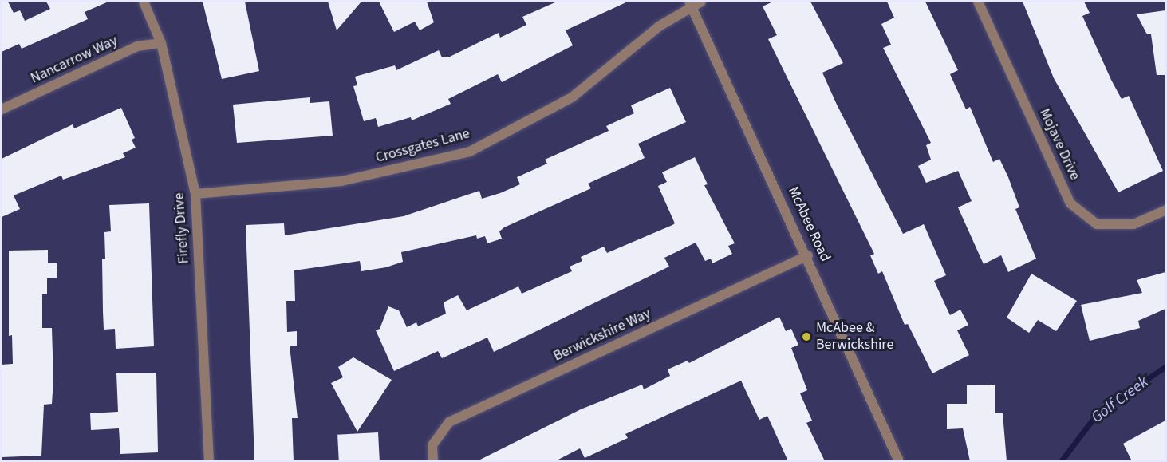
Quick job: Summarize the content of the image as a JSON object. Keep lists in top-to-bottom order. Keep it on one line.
{"streets":{"street":["Nancarrow Way","Mojave Drive","Crossgates Lane","McAbee Road","Firefly Drive","Berwickshire Way"]},"crossings":[["Nancarrow Way","Firefly Drive"],["Crossgates Lane","McAbee Road"],["Crossgates Lane","Firefly Drive"],["McAbee Road","Berwickshire Way"]],"water":["Golf Creek"],"places":["McAbee & Berwickshire"]}
